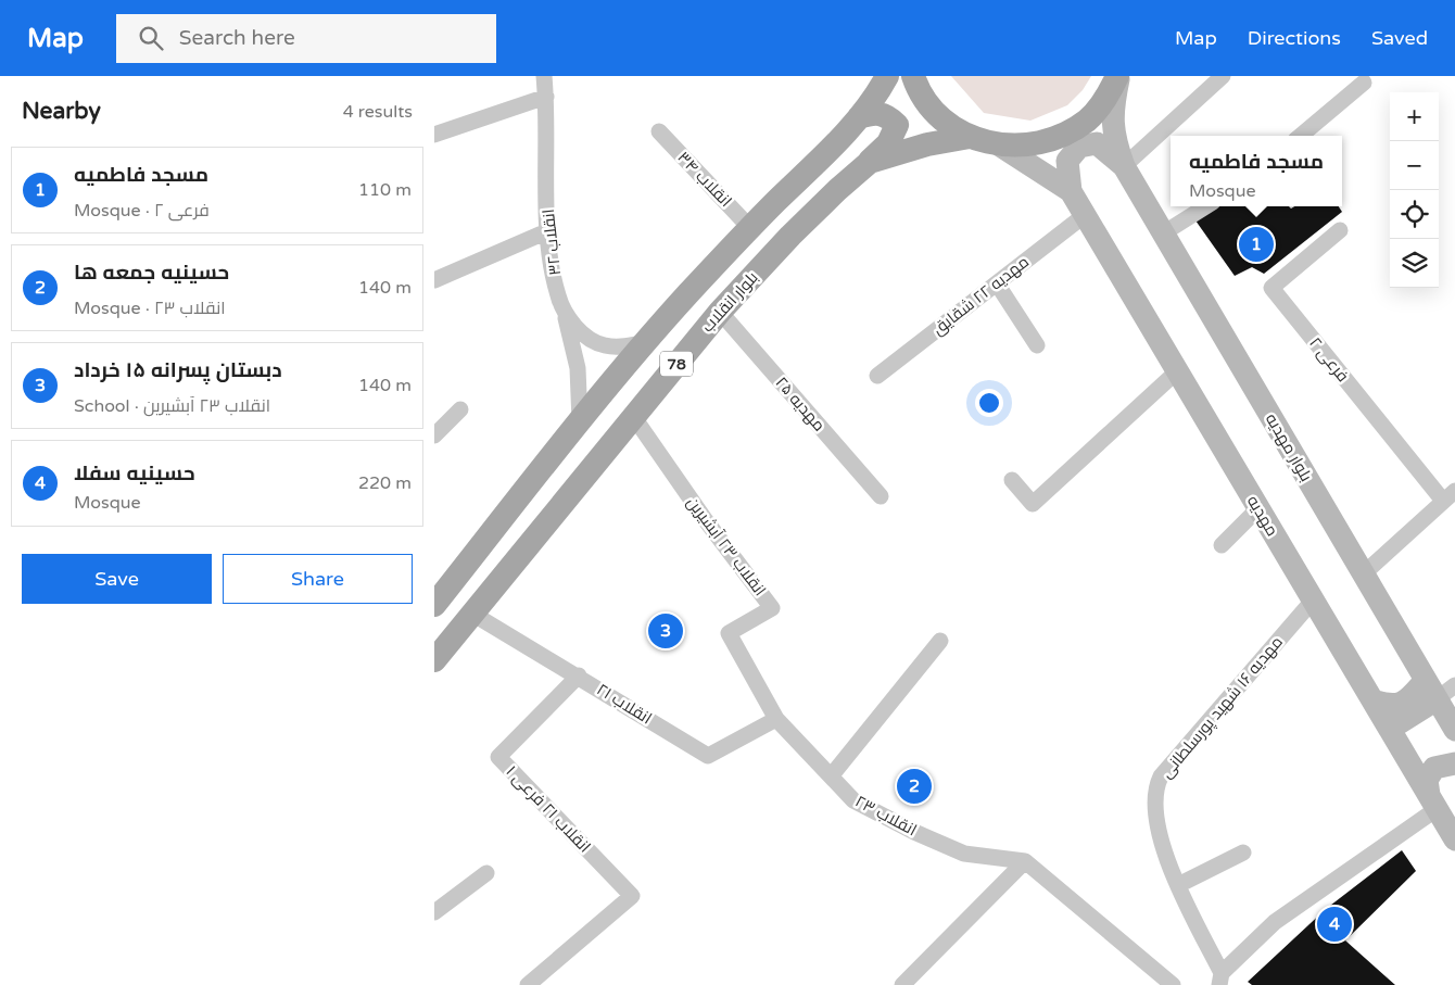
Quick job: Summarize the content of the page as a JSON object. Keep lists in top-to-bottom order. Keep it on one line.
{"streets":{"main road":["بلوار انقلاب","78","بلوار مهدیه","مهدیه"],"street":["انقلاب ۳۴","انقلاب ۳۲","مهدیه ۲۲ شقایق","فرعی ۲","مهدیه ۲۵","انقلاب ۲۳ آبشیرین","انقلاب ۲۱","مهدیه ۱۶ شهید پورسلطانی","انقلاب ۲۱ فرعی ۱","انقلاب ۲۳"]},"crossings":[["انقلاب ۳۴","78"],["انقلاب ۳۲","78"],["مهدیه ۲۲ شقایق","مهدیه"],["بلوار انقلاب","78"],["بلوار انقلاب","مهدیه ۲۵"],["بلوار انقلاب","انقلاب ۲۳ آبشیرین"],["بلوار انقلاب","انقلاب ۲۱"],["مهدیه","مهدیه ۱۶ شهید پورسلطانی"],["انقلاب ۲۳ آبشیرین","انقلاب ۲۱"],["انقلاب ۲۳ آبشیرین","انقلاب ۲۳"],["انقلاب ۲۱","انقلاب ۲۱ فرعی ۱"],["انقلاب ۲۱","انقلاب ۲۳"]],"page":{"header":"Map","search":"Search here","nav":["Map","Directions","Saved"],"heading":["Nearby","4 results"],"map_buttons":["+","−"],"popup":["مسجد فاطمیه","Mosque"],"list":[{"mark":"1","name":"مسجد فاطمیه","note":"Mosque · فرعی ۲","value":"110 m"},{"mark":"2","name":"حسینیه جمعه ها","note":"Mosque · انقلاب ۲۳","value":"140 m"},{"mark":"3","name":"دبستان پسرانه ۱۵ خرداد","note":"School · انقلاب ۲۳ آبشیرین","value":"140 m"},{"mark":"4","name":"حسینیه سفلا","note":"Mosque","value":"220 m"}],"pins":["1","3","2","4"],"buttons":["Save","Share"]}}
